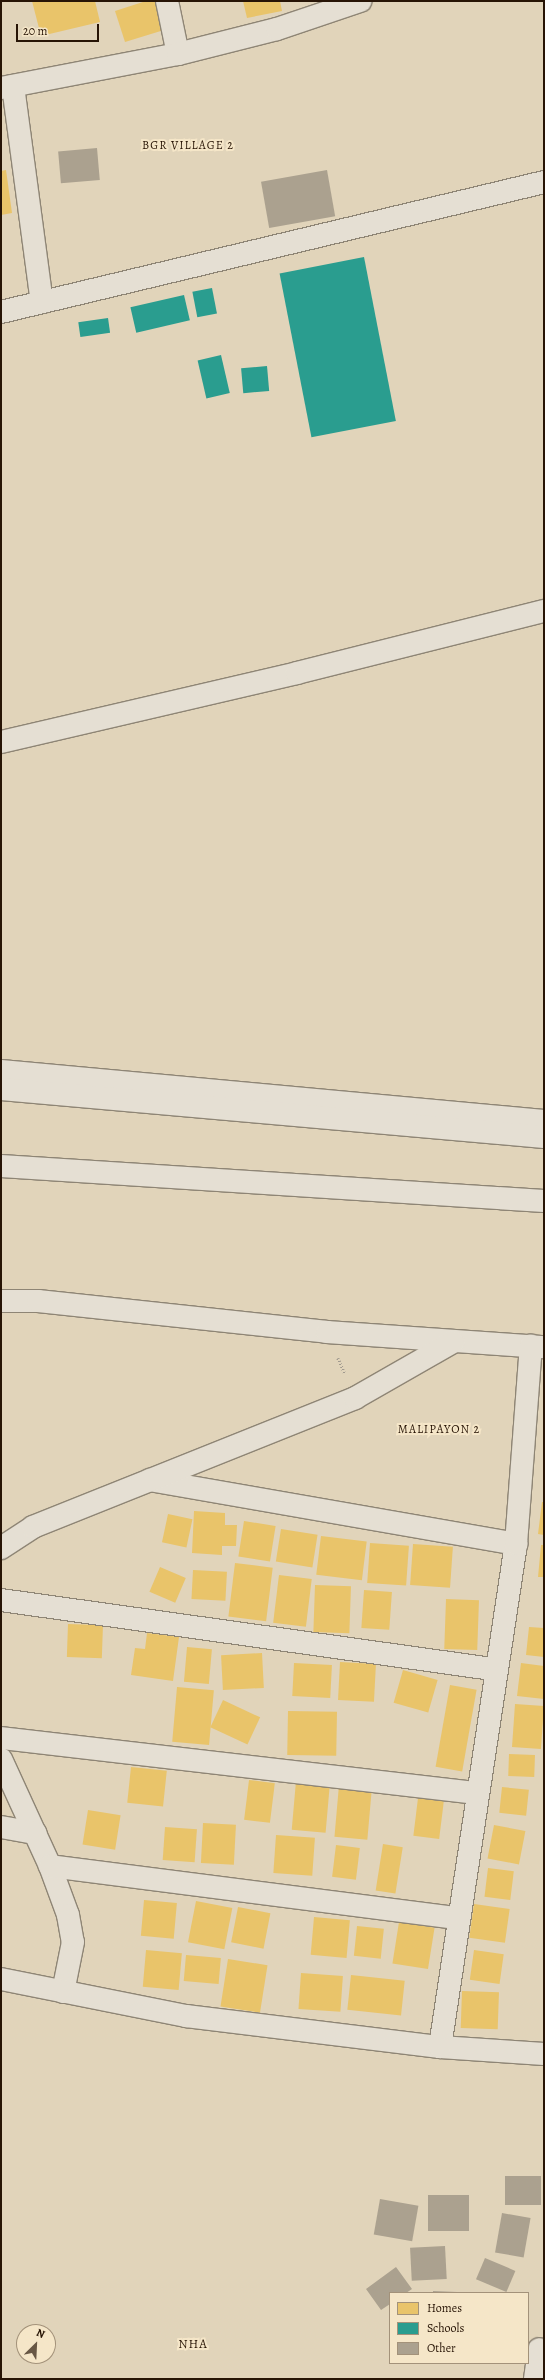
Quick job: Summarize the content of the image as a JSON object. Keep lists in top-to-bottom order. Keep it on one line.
{"districts":["BGR VILLAGE 2","MALIPAYON 2","NHA"],"legend":["Homes","Schools","Other"],"scale_bar":"20 m","north":"top right"}
